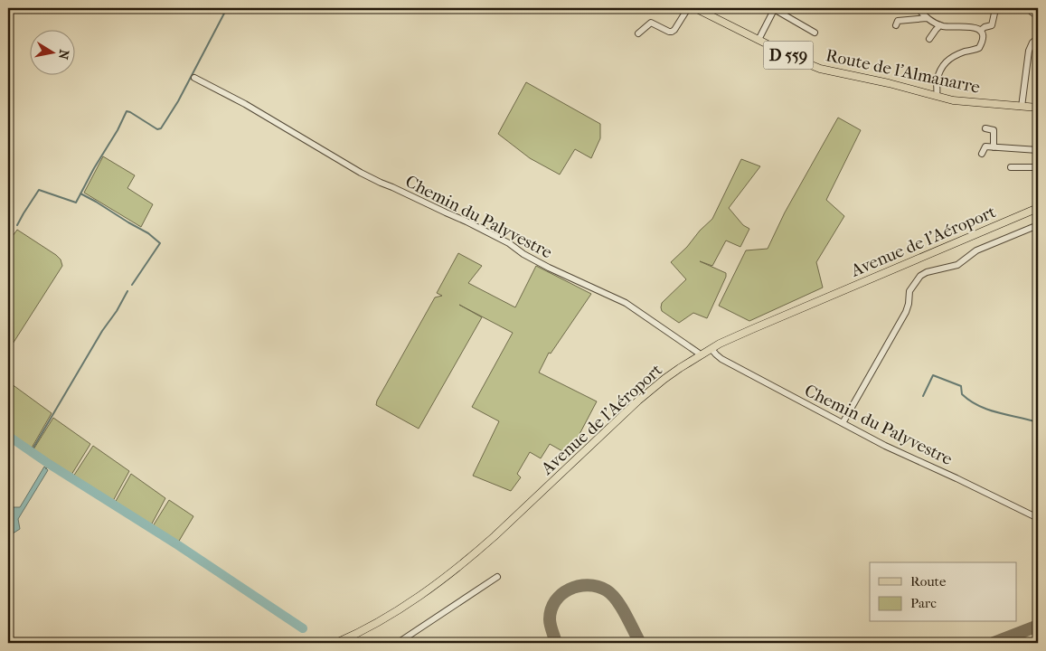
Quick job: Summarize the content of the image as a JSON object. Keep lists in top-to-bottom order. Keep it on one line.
{"streets":{"main road":["D 559","Route de l'Almanarre","Avenue de l'Aéroport"],"street":["Chemin du Palyvestre"]},"crossings":[["Chemin du Palyvestre","Avenue de l'Aéroport"]],"legend":["Route","Parc"],"north":"right"}
